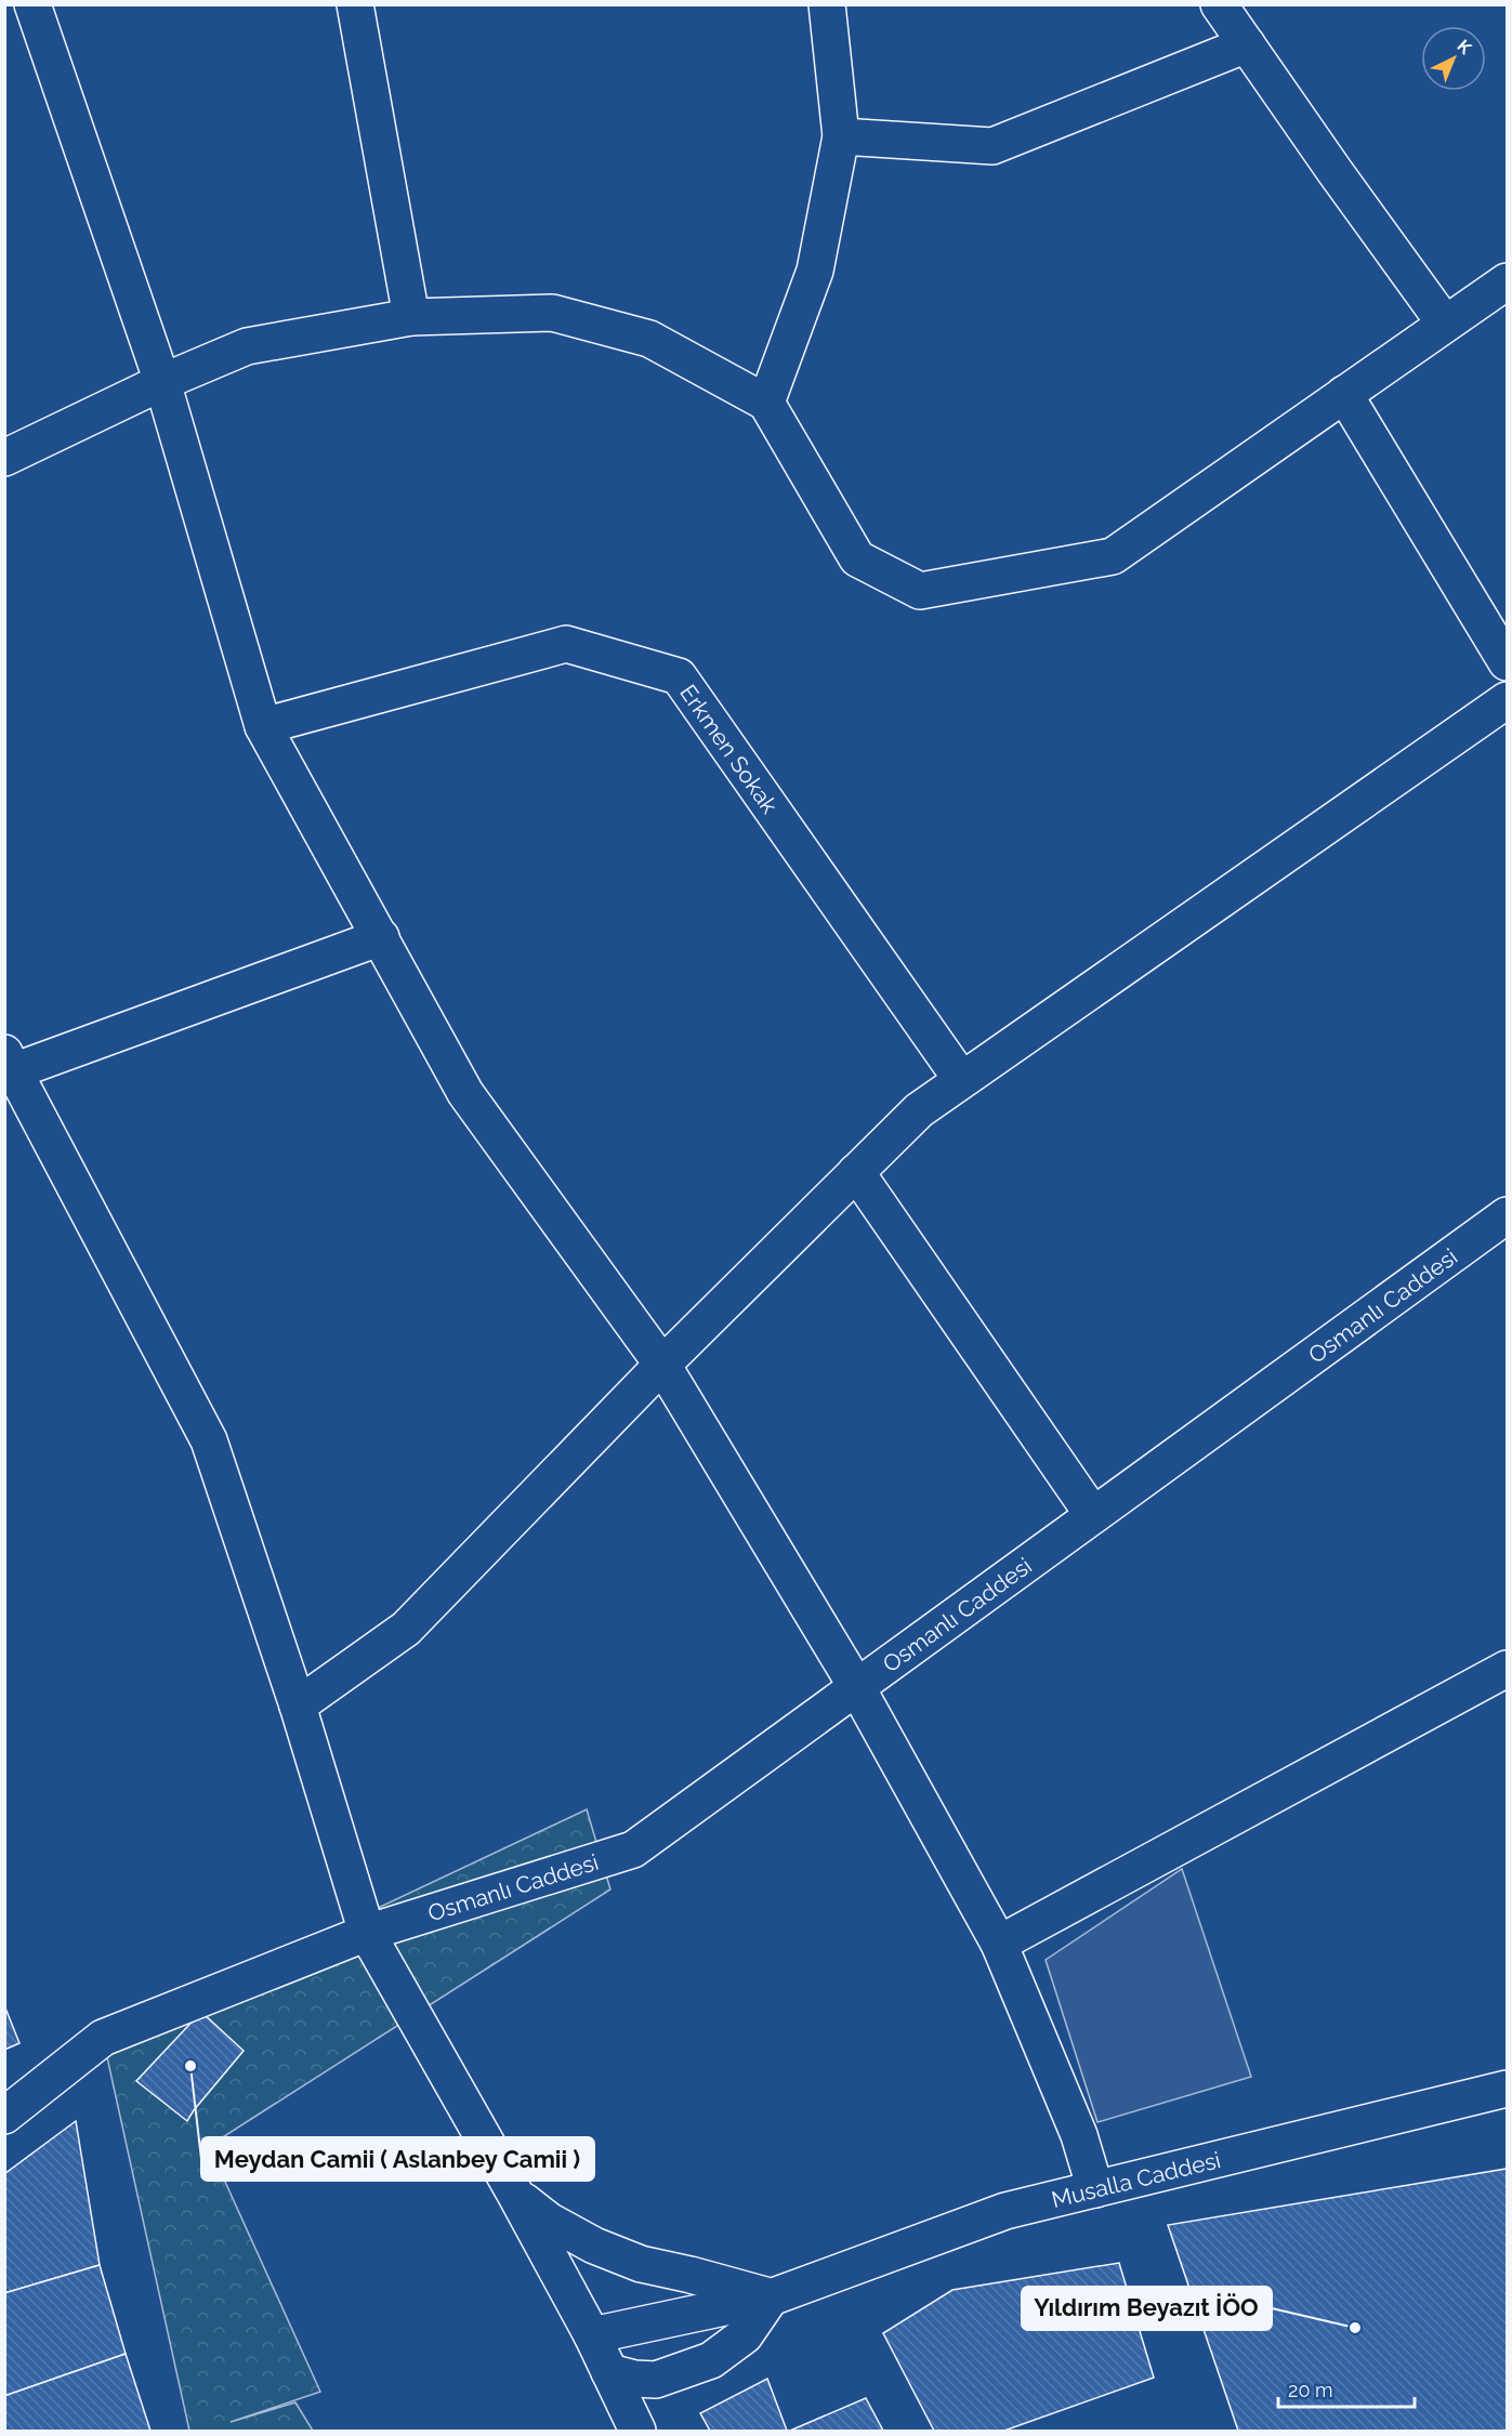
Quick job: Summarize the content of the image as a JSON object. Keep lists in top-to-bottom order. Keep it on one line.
{"streets":{"street":["Erkmen Sokak","Osmanlı Caddesi","Musalla Caddesi"]},"places":["Meydan Camii ( Aslanbey Camii )","Yıldırım Beyazıt İÖO"],"scale_bar":"20 m","north":"top right"}
